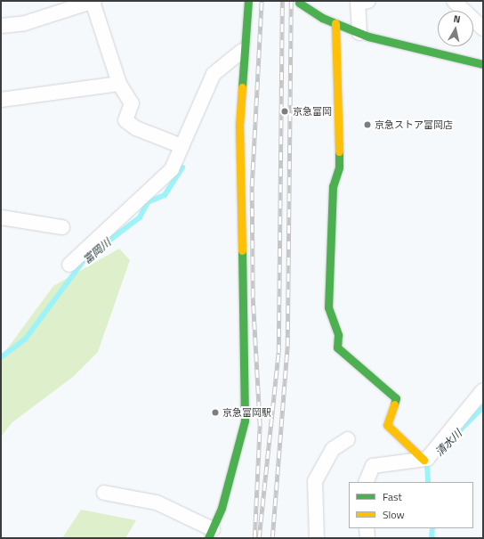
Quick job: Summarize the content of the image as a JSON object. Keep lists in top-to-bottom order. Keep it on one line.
{"water":["富岡川","清水川"],"places":["京急富岡","京急ストア富岡店","京急富岡駅"],"legend":["Fast","Slow"],"north":"top"}
